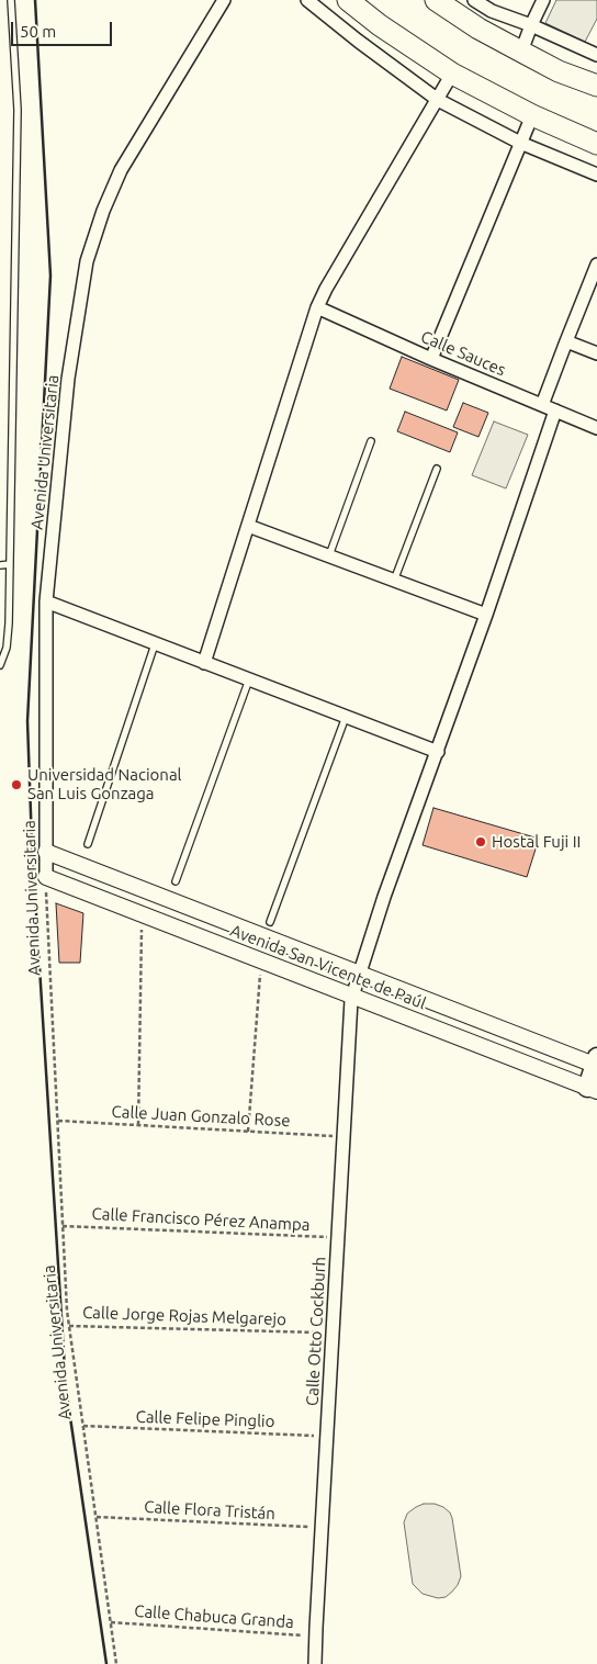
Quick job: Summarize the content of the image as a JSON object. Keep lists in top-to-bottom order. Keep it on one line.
{"streets":{"street":["Calle Sauces","Avenida Universitaria","Avenida San Vicente de Paúl","Calle Otto Cockburh"],"path":["Calle Juan Gonzalo Rose","Calle Francisco Pérez Anampa","Calle Jorge Rojas Melgarejo","Calle Felipe Pinglio","Calle Flora Tristán","Calle Chabuca Granda"]},"crossings":[["Calle Sauces","Calle Otto Cockburh"],["Avenida Universitaria","Avenida San Vicente de Paúl"],["Avenida Universitaria","Calle Juan Gonzalo Rose"],["Avenida Universitaria","Calle Francisco Pérez Anampa"],["Avenida Universitaria","Calle Jorge Rojas Melgarejo"],["Avenida Universitaria","Calle Felipe Pinglio"],["Avenida Universitaria","Calle Flora Tristán"],["Avenida Universitaria","Calle Chabuca Granda"],["Calle Juan Gonzalo Rose","Calle Otto Cockburh"],["Calle Francisco Pérez Anampa","Calle Otto Cockburh"],["Calle Jorge Rojas Melgarejo","Calle Otto Cockburh"],["Calle Otto Cockburh","Calle Felipe Pinglio"],["Calle Otto Cockburh","Calle Flora Tristán"],["Calle Otto Cockburh","Calle Chabuca Granda"]],"places":["Universidad Nacional San Luis Gonzaga","Hostal Fuji II"],"scale_bar":"50 m"}
